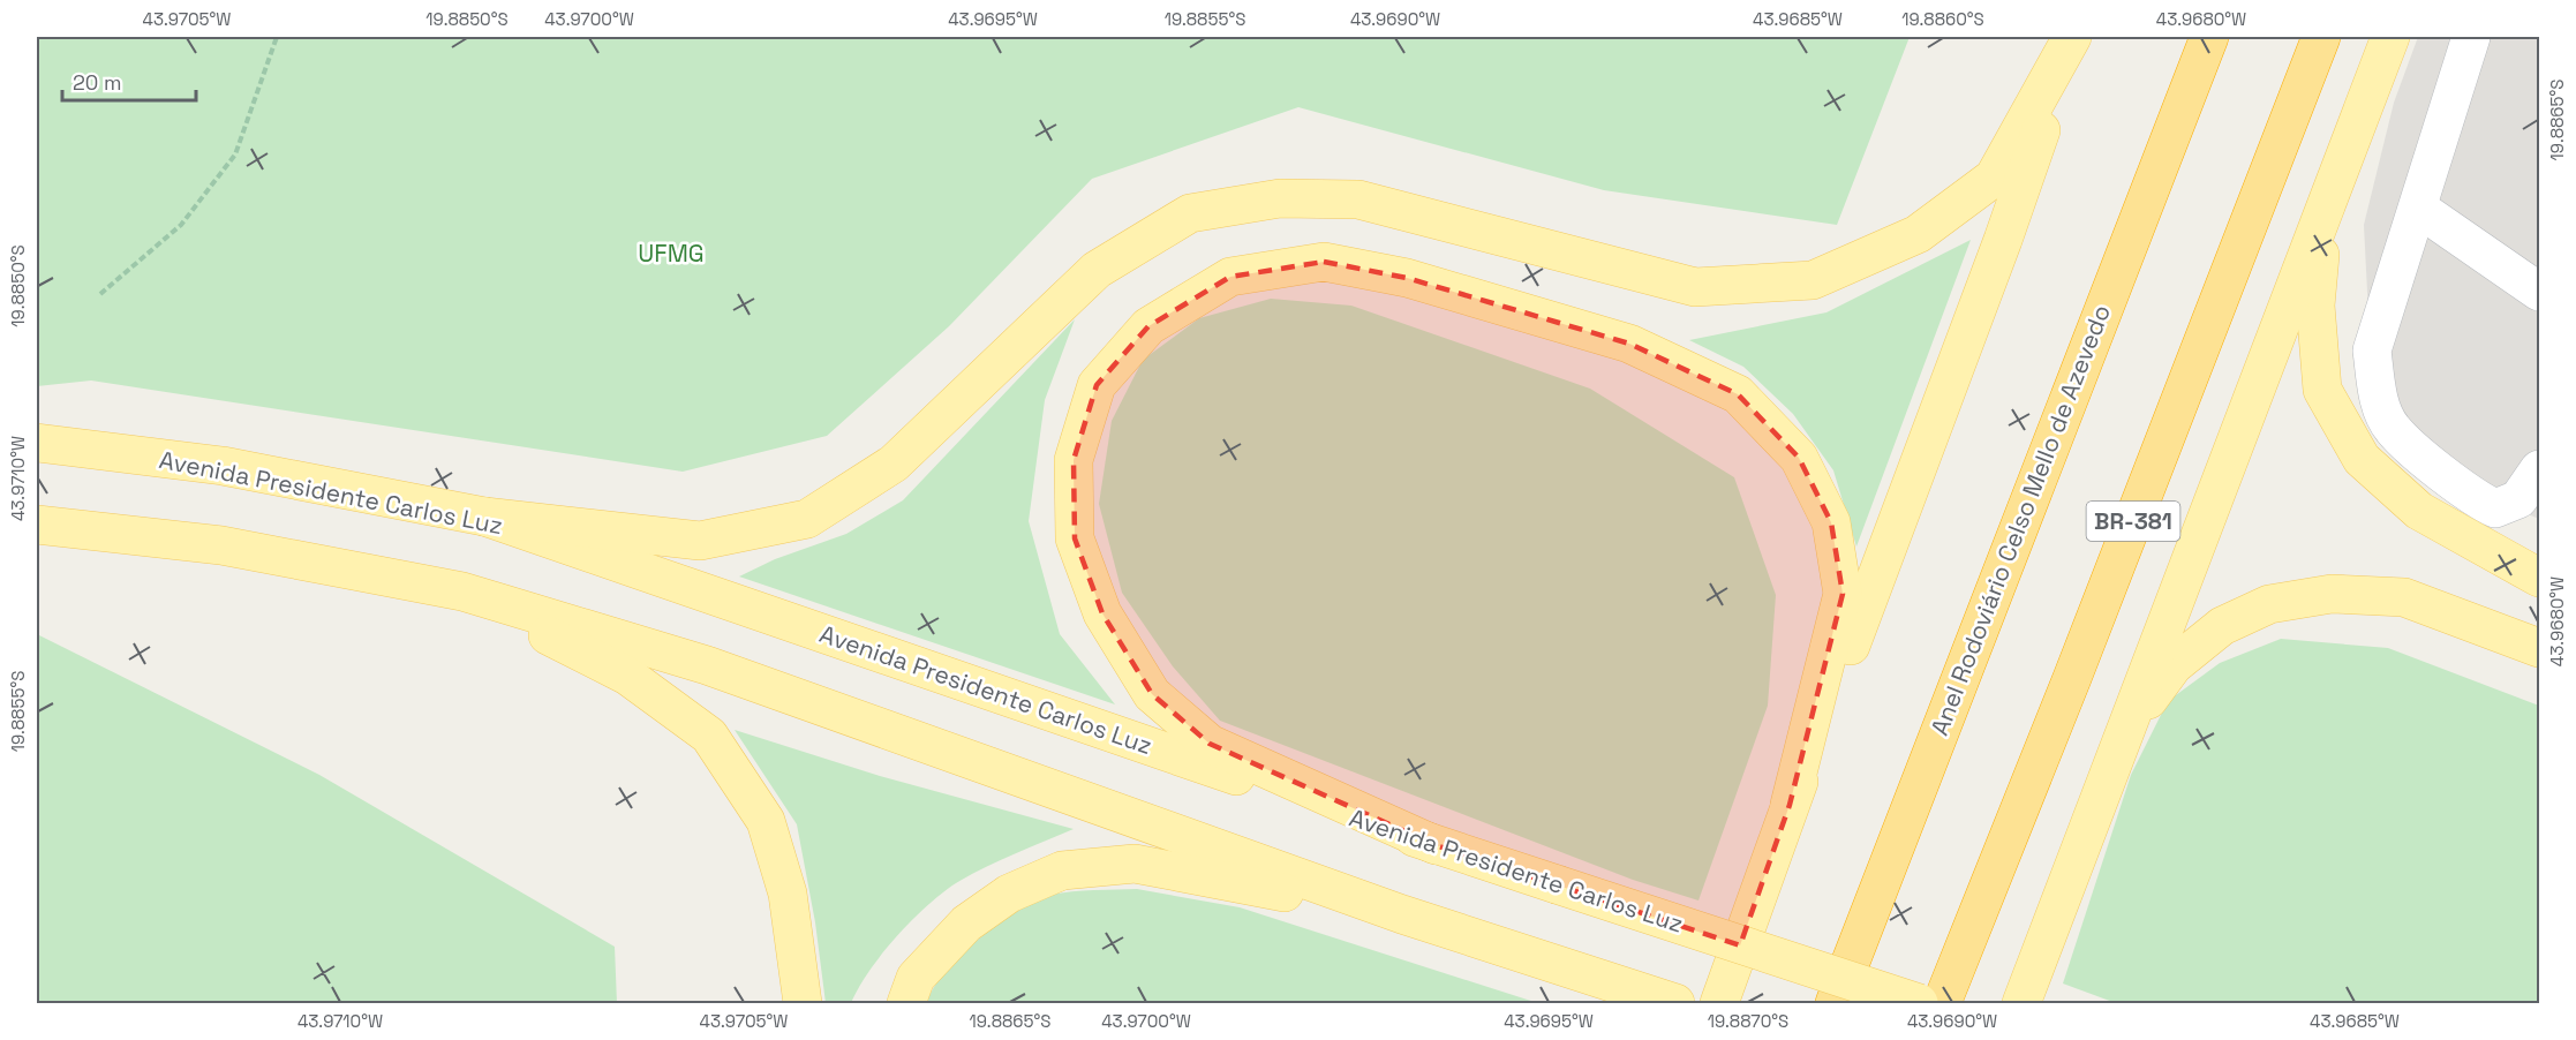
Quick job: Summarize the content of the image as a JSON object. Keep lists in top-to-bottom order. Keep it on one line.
{"streets":{"highway":["Anel Rodoviário Celso Mello de Azevedo","BR-381"],"main road":["Avenida Presidente Carlos Luz"]},"parks":["UFMG"],"scale_bar":"20 m","coordinates":["43.9705°W","19.8850°S","43.9700°W","43.9695°W","19.8855°S","43.9690°W","43.9685°W","19.8860°S","43.9680°W","19.8865°S","43.9710°W","19.8870°S"]}
